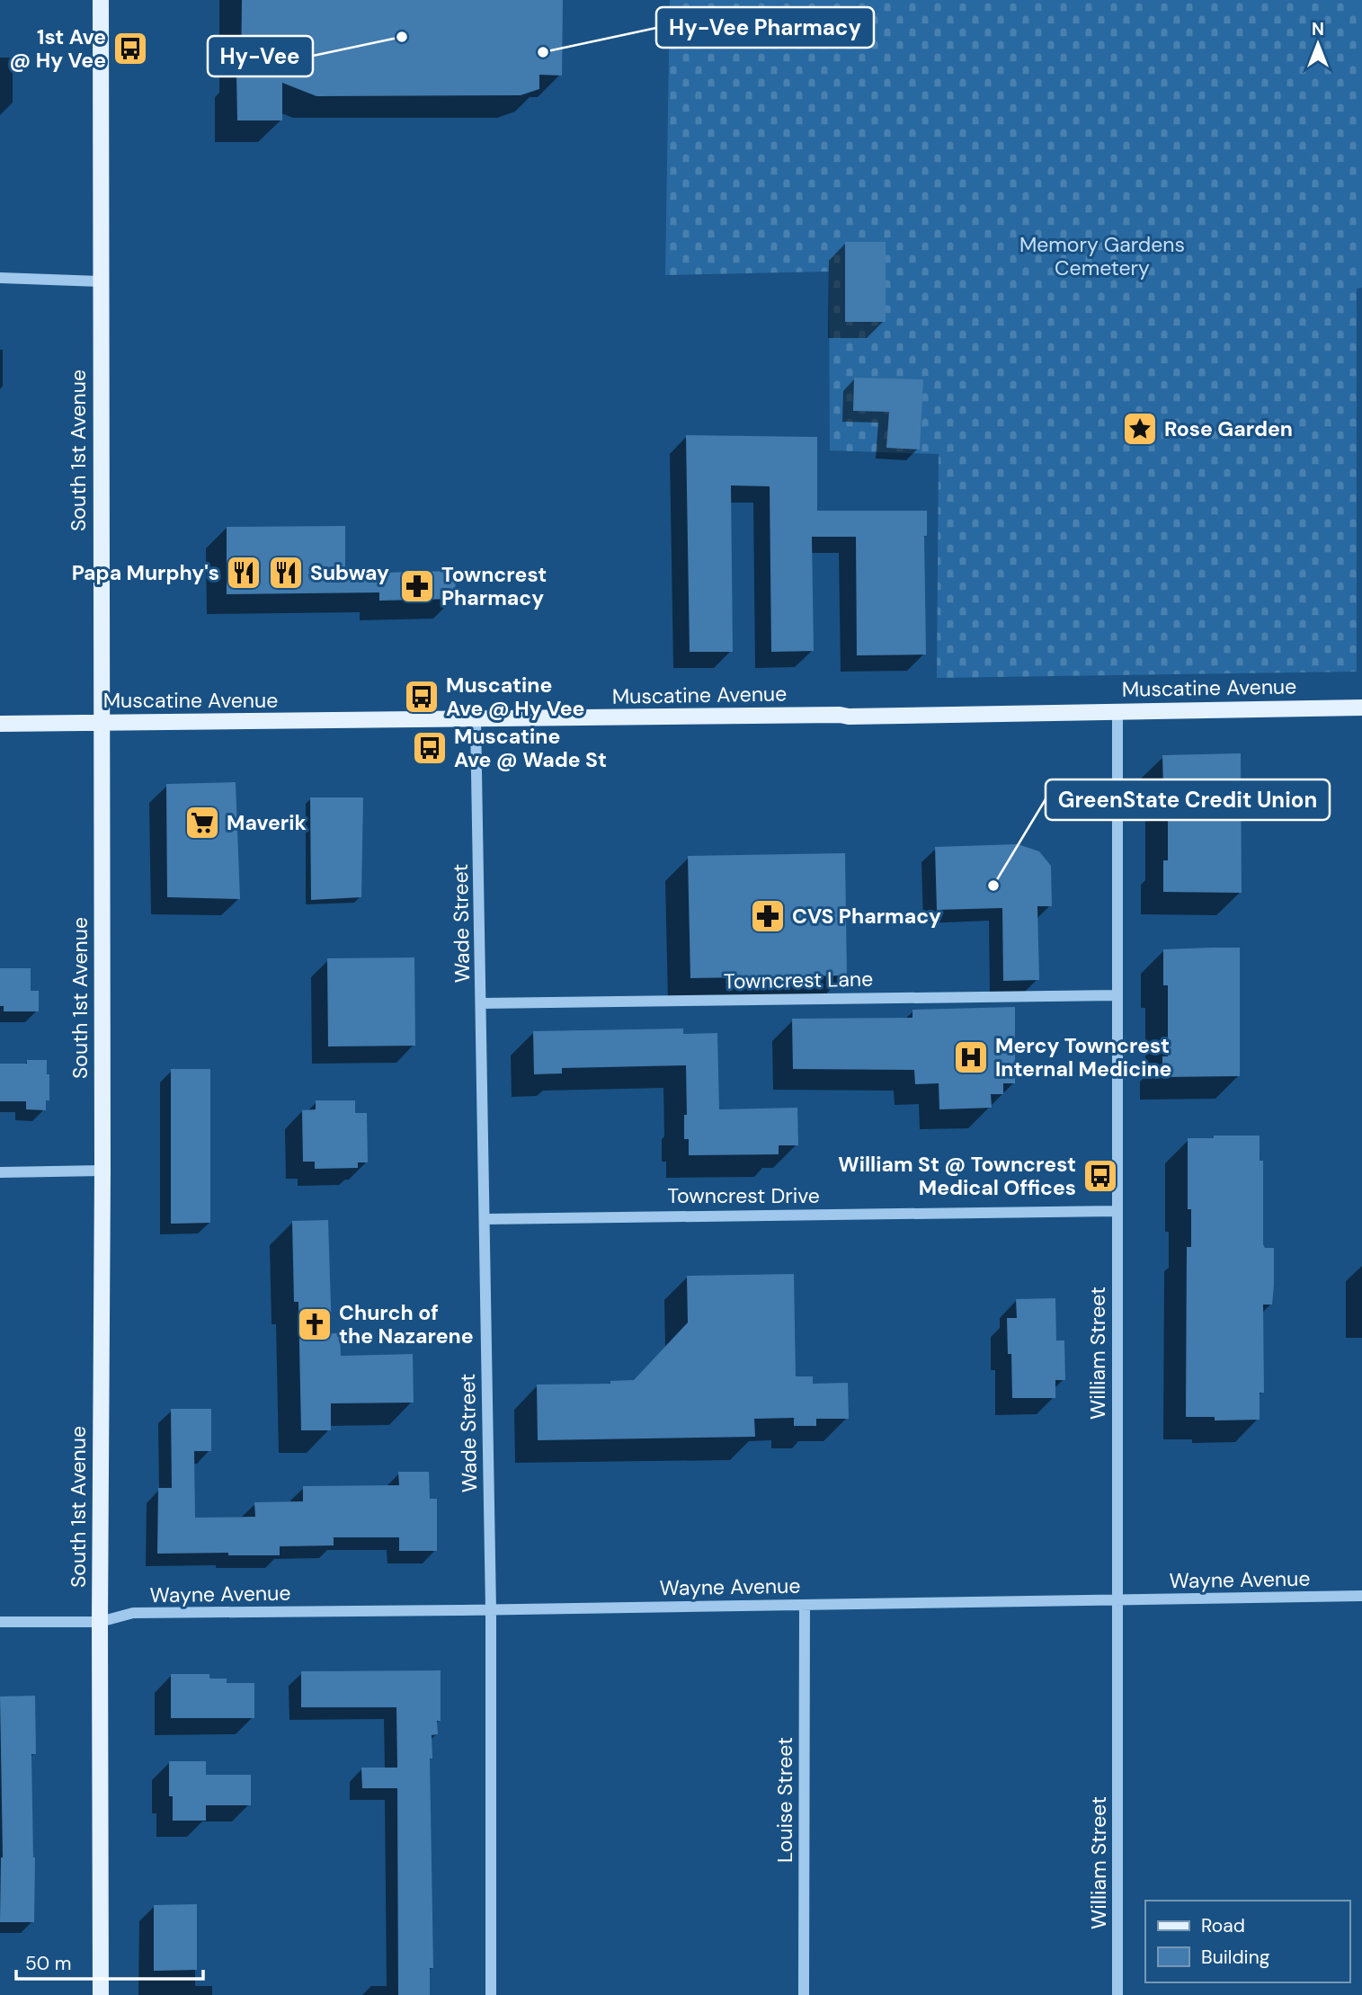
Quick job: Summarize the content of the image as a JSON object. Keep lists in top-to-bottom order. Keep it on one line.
{"streets":{"main road":["South 1st Avenue","Muscatine Avenue"],"street":["Wade Street","Towncrest Lane","Towncrest Drive","William Street","Wayne Avenue","Louise Street"]},"crossings":[["South 1st Avenue","Muscatine Avenue"],["South 1st Avenue","Wayne Avenue"],["Muscatine Avenue","Wade Street"],["Muscatine Avenue","William Street"],["Wade Street","Towncrest Lane"],["Wade Street","Towncrest Drive"],["Wade Street","Wayne Avenue"],["Towncrest Lane","William Street"],["Towncrest Drive","William Street"],["William Street","Wayne Avenue"],["Wayne Avenue","Louise Street"]],"parks":["Memory Gardens Cemetery"],"places":{"other":["Hy-Vee","Hy-Vee Pharmacy","GreenState Credit Union"],"bus stop":["1st Ave @ Hy Vee","Muscatine Ave @ Hy Vee","Muscatine Ave @ Wade St","William St @ Towncrest Medical Offices"],"place":["Rose Garden"],"restaurant":["Papa Murphy's","Subway"],"pharmacy":["Towncrest Pharmacy","CVS Pharmacy"],"supermarket":["Maverik"],"hospital":["Mercy Towncrest Internal Medicine"],"church":["Church of the Nazarene"]},"legend":["Road","Building"],"scale_bar":"50 m","north":"top"}
